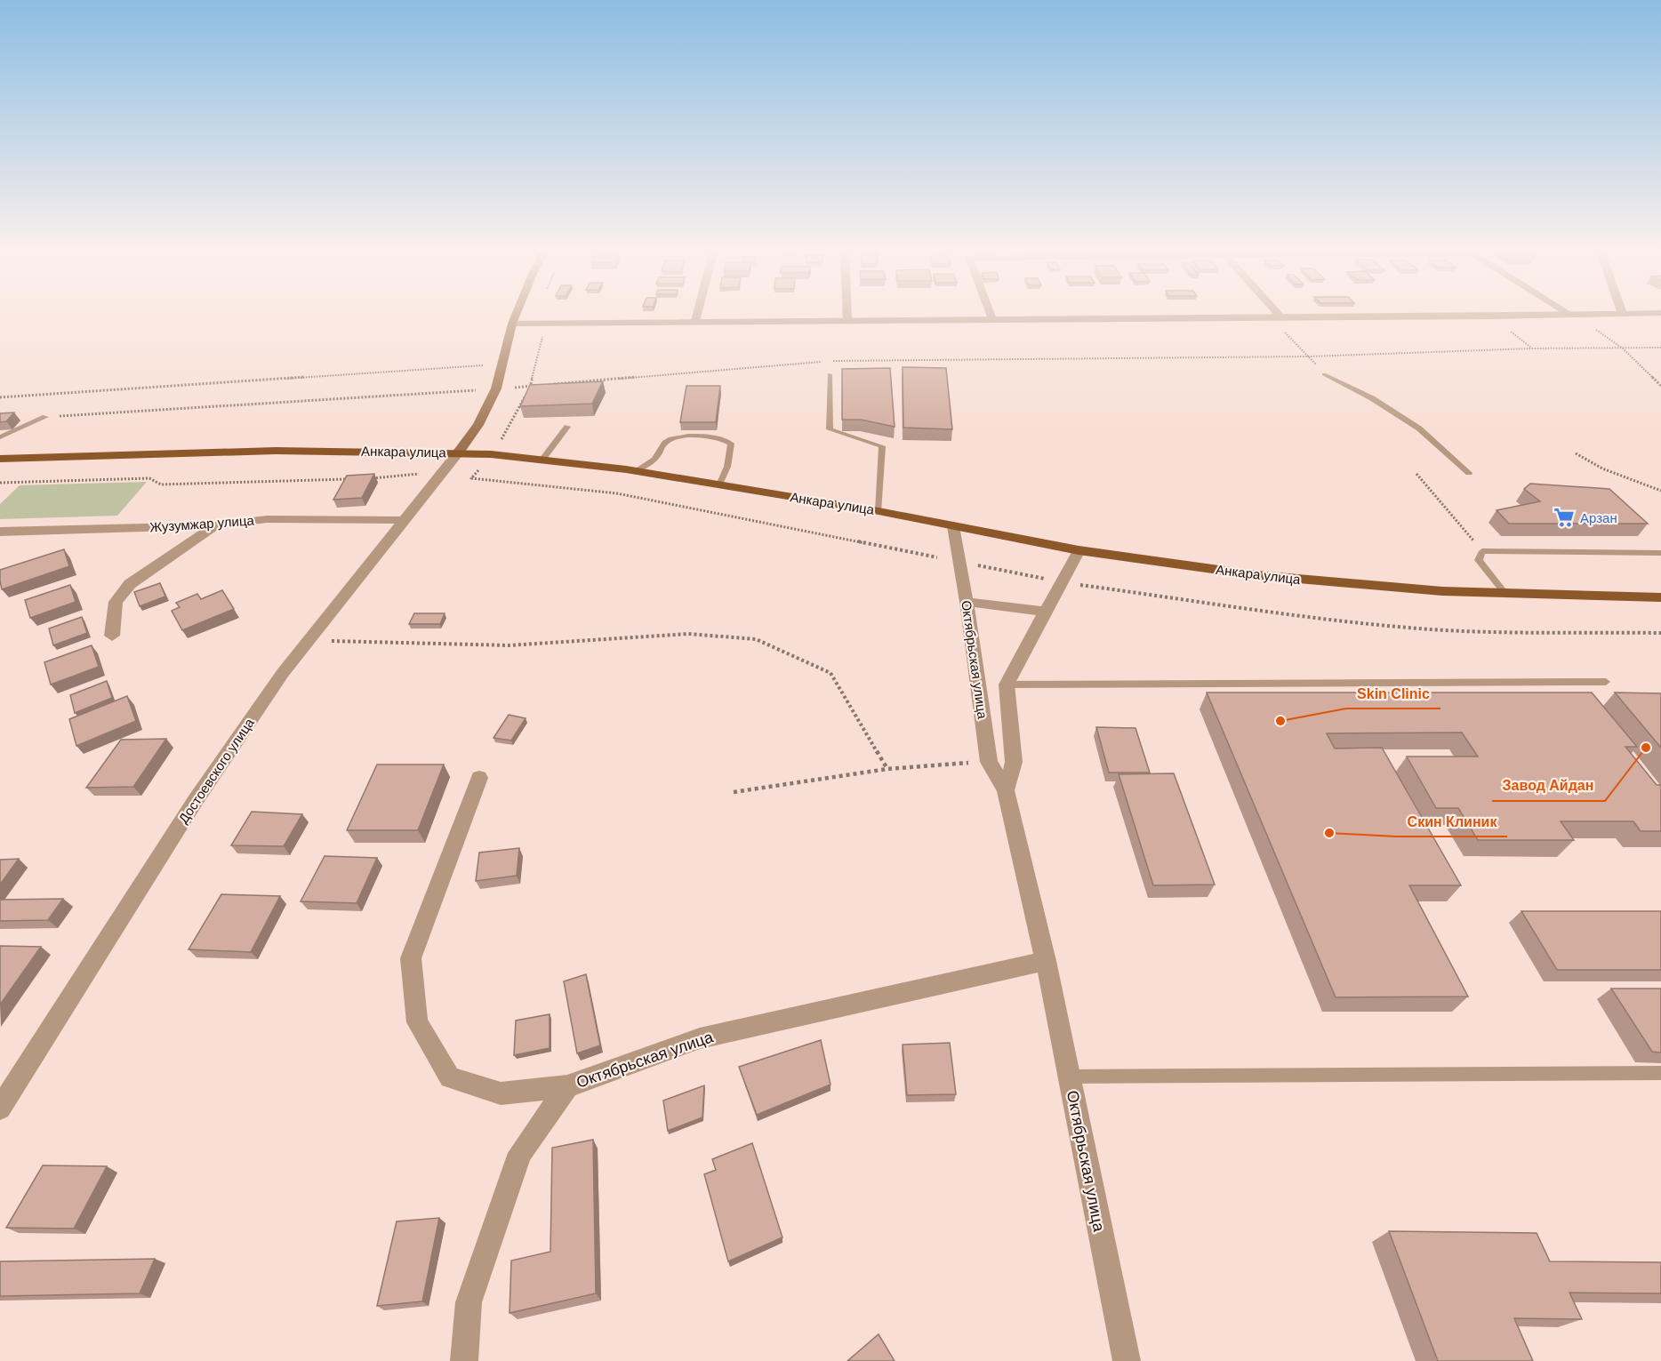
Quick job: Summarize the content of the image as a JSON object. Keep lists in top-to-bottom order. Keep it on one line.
{"streets":{"main road":["Анкара улица"],"street":["Жузумжар улица","Октябрьская улица","Достоевского улица"]},"crossings":[["Анкара улица","Октябрьская улица"],["Анкара улица","Достоевского улица"],["Жузумжар улица","Достоевского улица"]],"places":{"supermarket":["Арзан"],"other":["Skin Clinic","Завод Айдан","Скин Клиник"]}}
